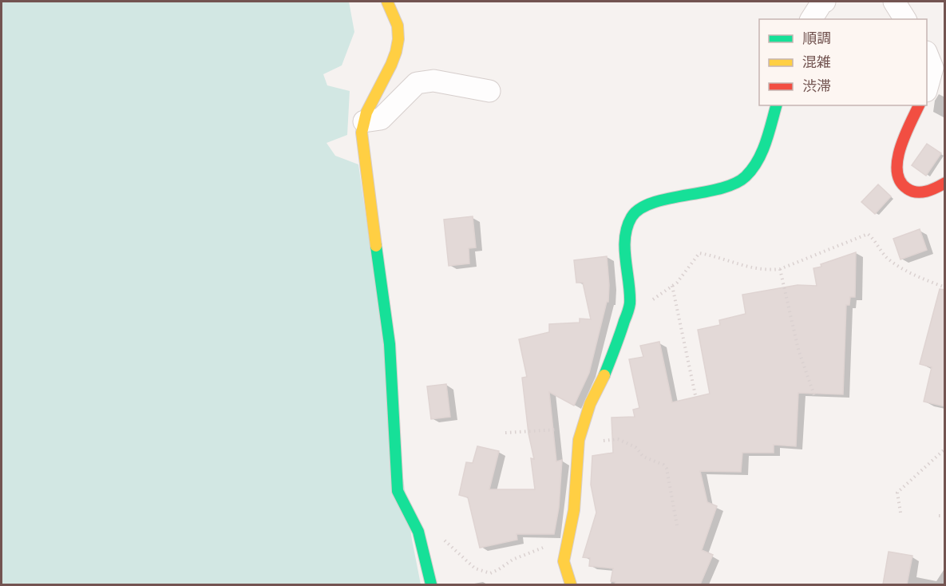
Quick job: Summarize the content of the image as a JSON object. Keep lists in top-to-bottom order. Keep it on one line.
{"legend":["順調","混雑","渋滞"]}
